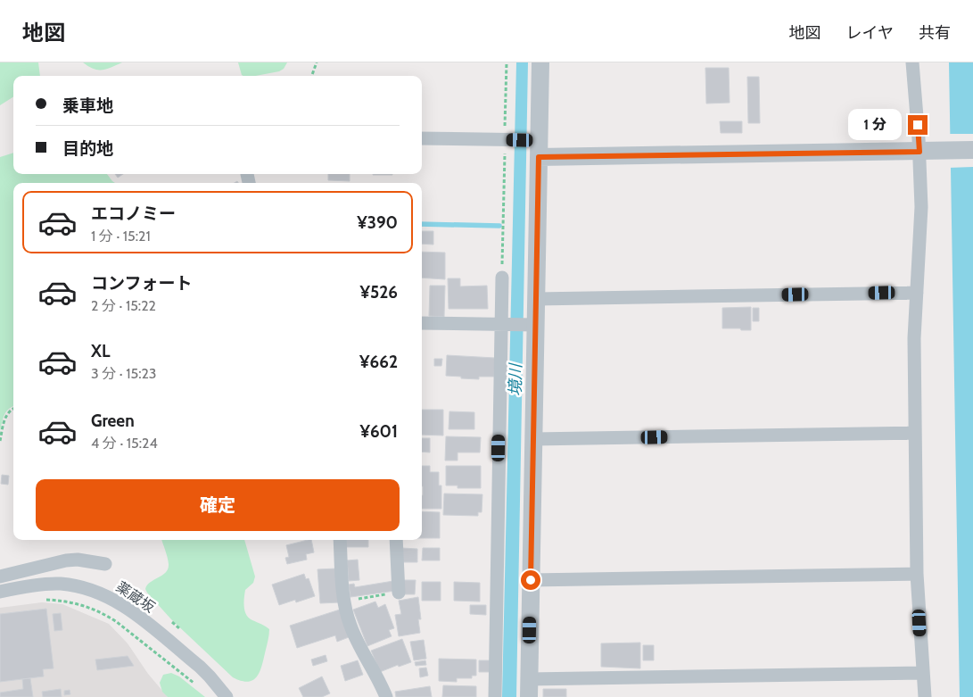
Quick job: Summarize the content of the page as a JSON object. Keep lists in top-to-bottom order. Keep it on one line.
{"streets":{"street":["薬蔵坂"]},"water":["境川"],"page":{"header":"地図","nav":["地図","レイヤ","共有"],"banner":["乗車地","目的地"],"bubble":"1 分","list":[{"name":"エコノミー","note":"1 分 · 15:21","value":"¥390"},{"name":"コンフォート","note":"2 分 · 15:22","value":"¥526"},{"name":"XL","note":"3 分 · 15:23","value":"¥662"},{"name":"Green","note":"4 分 · 15:24","value":"¥601"}],"buttons":"確定"}}
